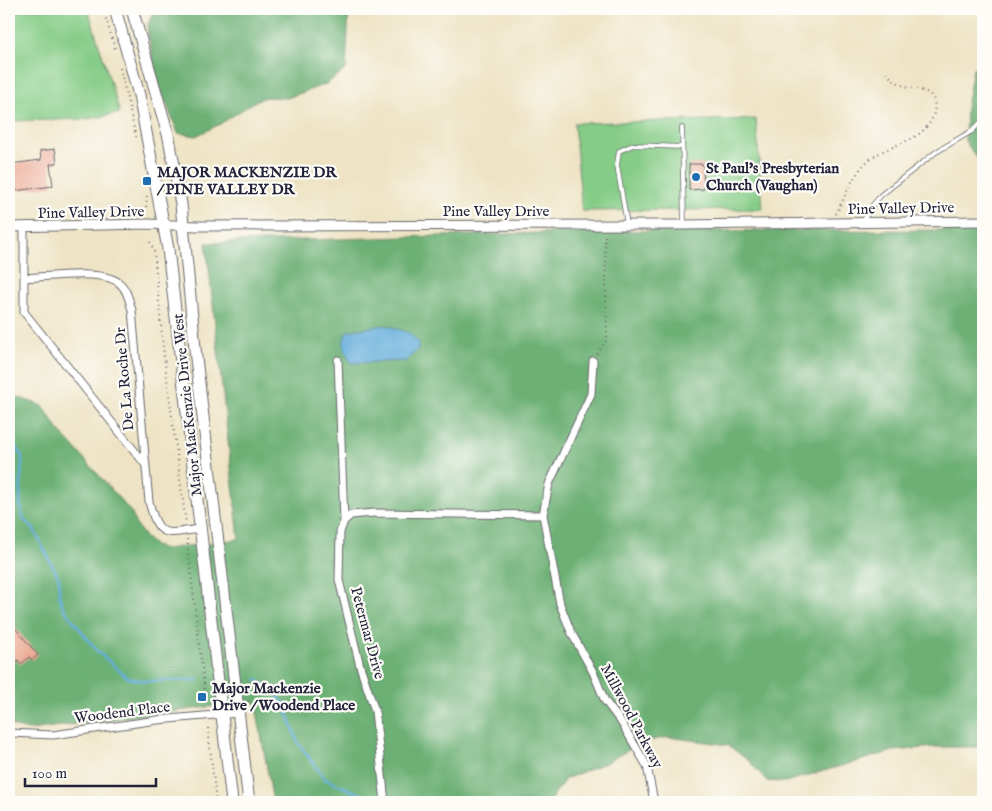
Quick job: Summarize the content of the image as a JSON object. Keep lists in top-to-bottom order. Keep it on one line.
{"streets":{"main road":["Major MacKenzie Drive West"],"street":["Pine Valley Drive","De La Roche Dr","Petermar Drive","Woodend Place","Millwood Parkway"]},"crossings":[["Pine Valley Drive","Major MacKenzie Drive West"],["De La Roche Dr","Major MacKenzie Drive West"],["Major MacKenzie Drive West","Woodend Place"]],"places":{"other":["St Paul's Presbyterian Church (Vaughan)"],"transit":["MAJOR MACKENZIE DR / PINE VALLEY DR","Major Mackenzie Drive / Woodend Place"]},"scale_bar":"100 m"}
